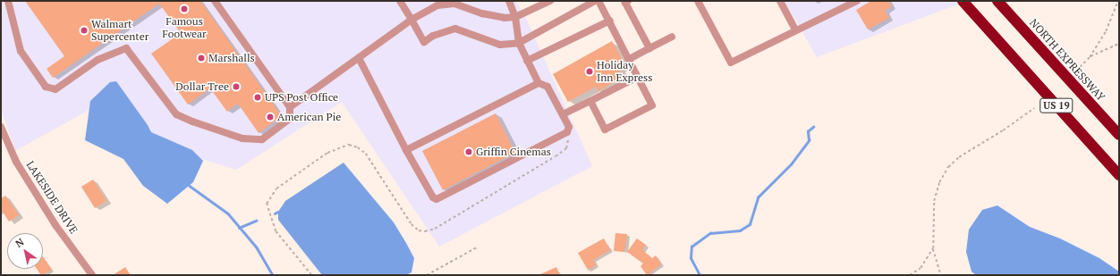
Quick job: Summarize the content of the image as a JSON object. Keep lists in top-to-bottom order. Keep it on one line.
{"streets":{"highway":["NORTH EXPRESSWAY","US 19"],"street":["LAKESIDE DRIVE"]},"places":["Famous Footwear","Walmart Supercenter","Marshalls","Holiday Inn Express","Dollar Tree","UPS Post Office","American Pie","Griffin Cinemas"],"north":"top left"}
